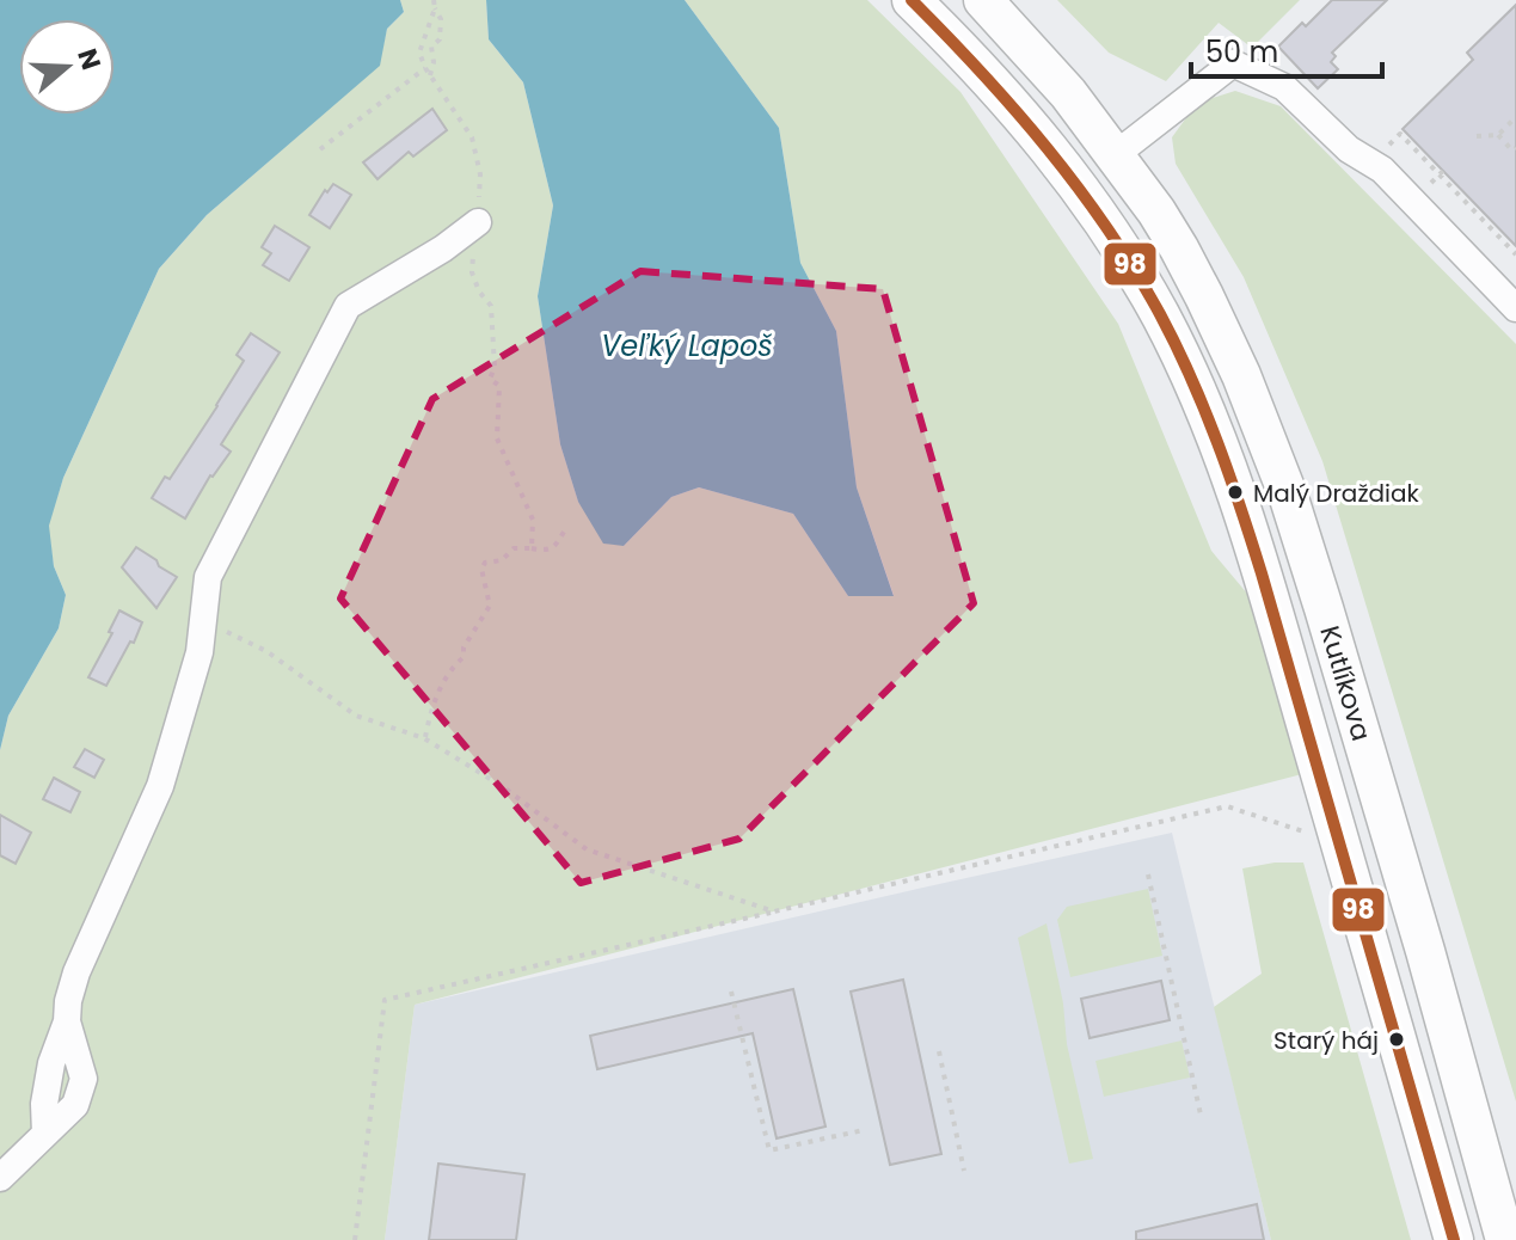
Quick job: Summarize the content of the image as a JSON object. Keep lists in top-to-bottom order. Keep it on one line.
{"streets":{"main road":["Kutlíkova"]},"water":["Veľký Lapoš"],"places":["Malý Draždiak","Starý háj"],"lines":["transit line 98"],"scale_bar":"50 m","north":"right"}
